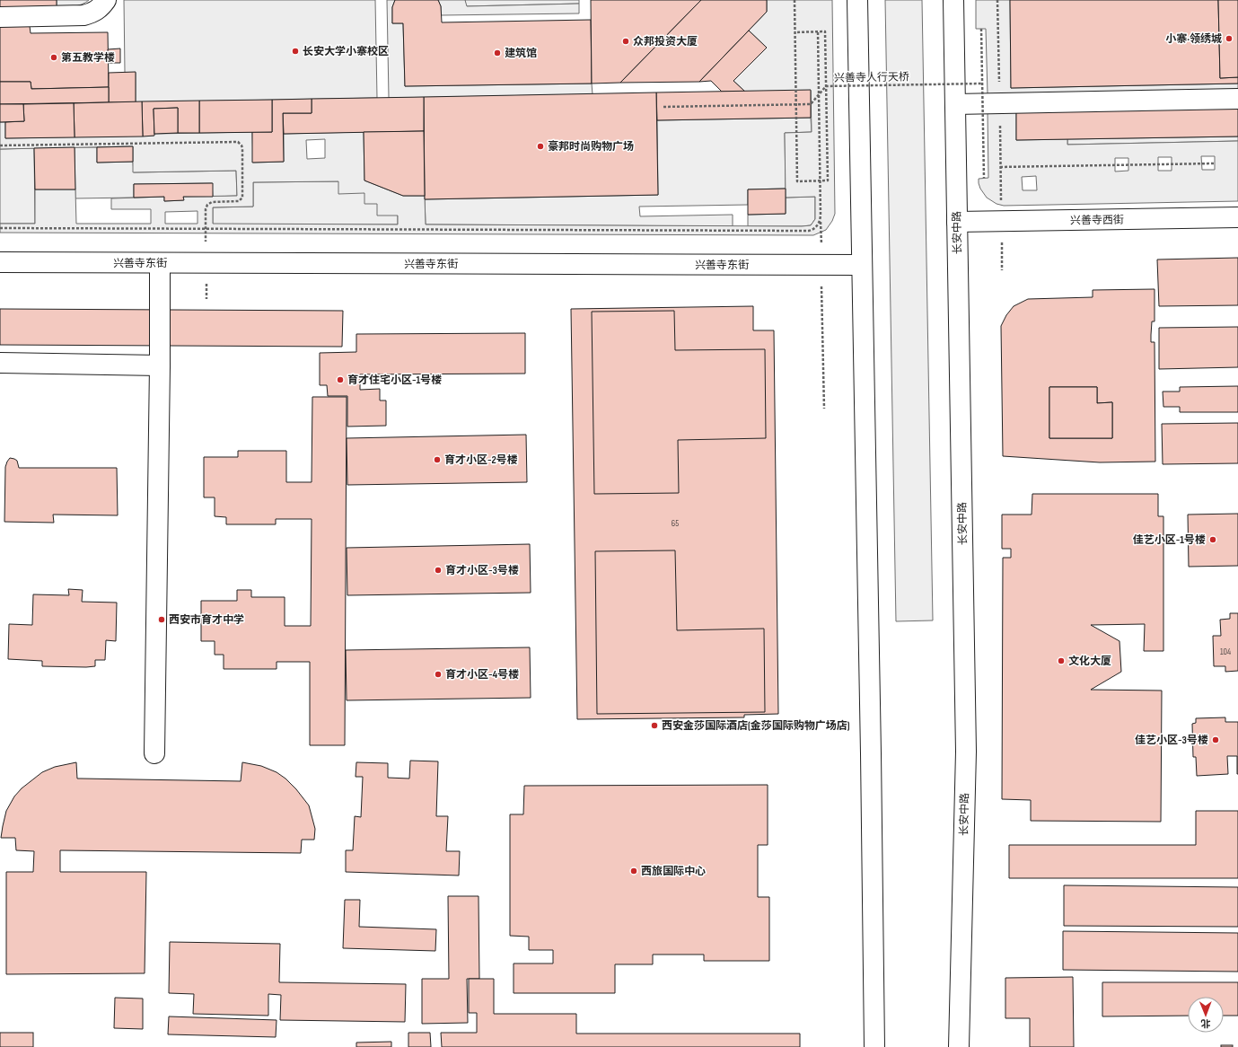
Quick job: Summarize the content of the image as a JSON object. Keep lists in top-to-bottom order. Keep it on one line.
{"streets":{"main road":["兴善寺西街","长安中路","兴善寺东街"],"path":["兴善寺人行天桥"]},"crossings":[["兴善寺西街","长安中路"]],"places":["小寨·领绣城","众邦投资大厦","长安大学小寨校区","建筑馆","第五教学楼","豪邦时尚购物广场","育才住宅小区-1号楼","育才小区-2号楼","佳艺小区-1号楼","育才小区-3号楼","西安市育才中学","文化大厦","育才小区-4号楼","西安金莎国际酒店(金莎国际购物广场店)","佳艺小区-3号楼","西旅国际中心"],"house_numbers":["65","104"],"north":"bottom"}
